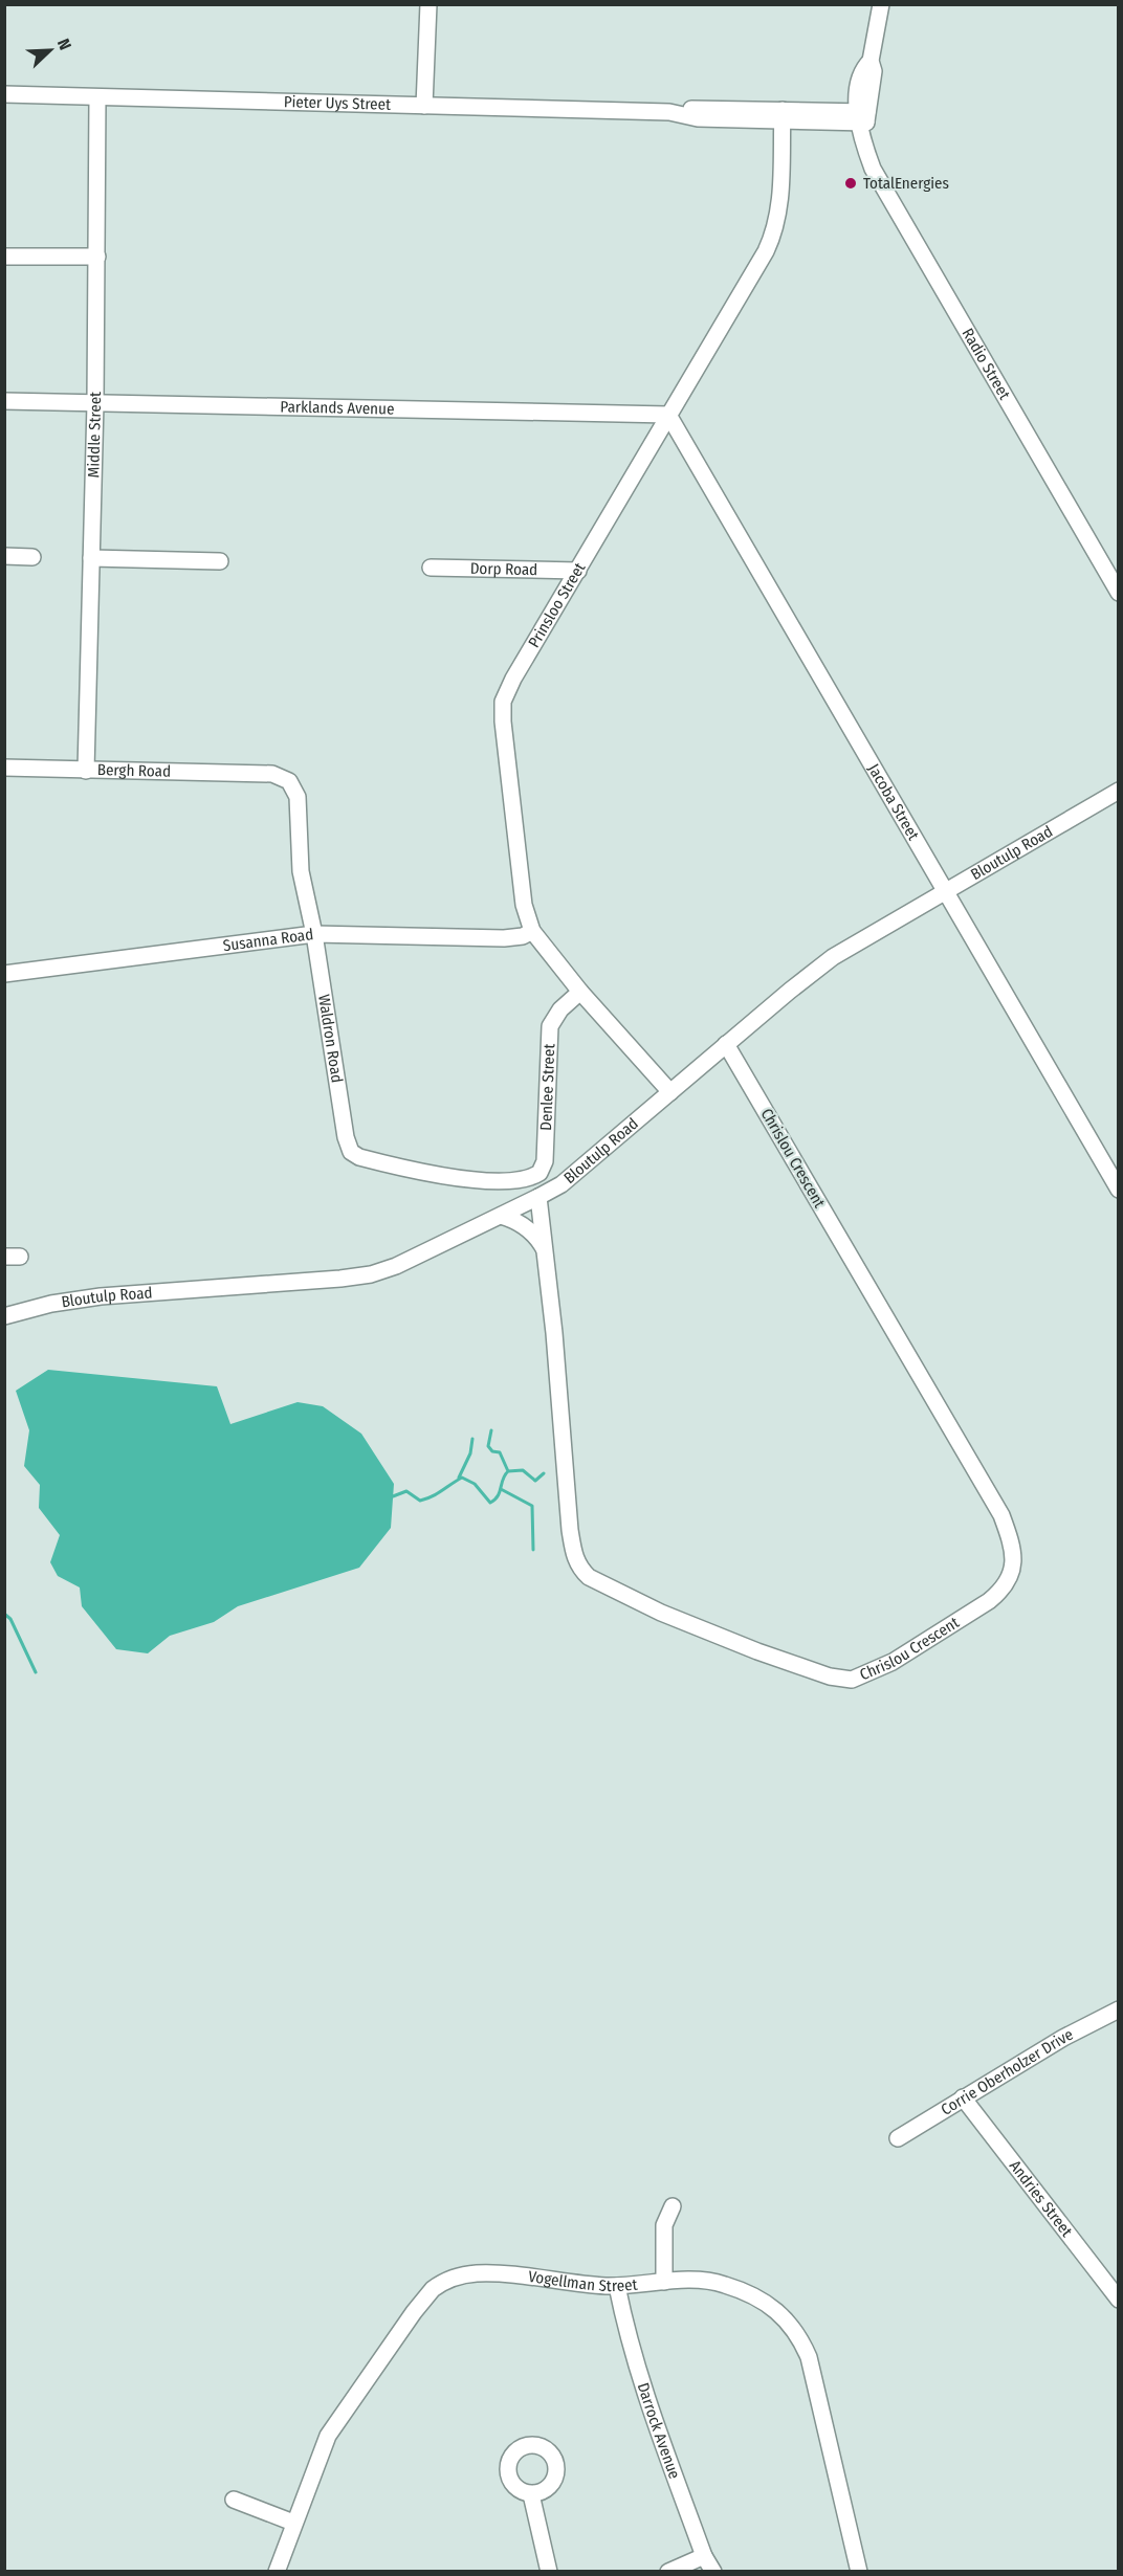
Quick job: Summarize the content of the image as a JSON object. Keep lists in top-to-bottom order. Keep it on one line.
{"streets":{"street":["Pieter Uys Street","Radio Street","Parklands Avenue","Middle Street","Dorp Road","Prinsloo Street","Bergh Road","Jacoba Street","Bloutulp Road","Susanna Road","Waldron Road","Denlee Street","Chrislou Crescent","Corrie Oberholzer Drive","Andries Street","Vogellman Street","Darrock Avenue"]},"crossings":[["Pieter Uys Street","Radio Street"],["Pieter Uys Street","Middle Street"],["Pieter Uys Street","Prinsloo Street"],["Parklands Avenue","Middle Street"],["Parklands Avenue","Prinsloo Street"],["Parklands Avenue","Jacoba Street"],["Middle Street","Bergh Road"],["Dorp Road","Prinsloo Street"],["Prinsloo Street","Jacoba Street"],["Prinsloo Street","Bloutulp Road"],["Prinsloo Street","Susanna Road"],["Prinsloo Street","Denlee Street"],["Bergh Road","Waldron Road"],["Jacoba Street","Bloutulp Road"],["Bloutulp Road","Chrislou Crescent"],["Susanna Road","Waldron Road"],["Waldron Road","Denlee Street"],["Corrie Oberholzer Drive","Andries Street"],["Vogellman Street","Darrock Avenue"]],"places":["TotalEnergies"],"north":"top right"}
